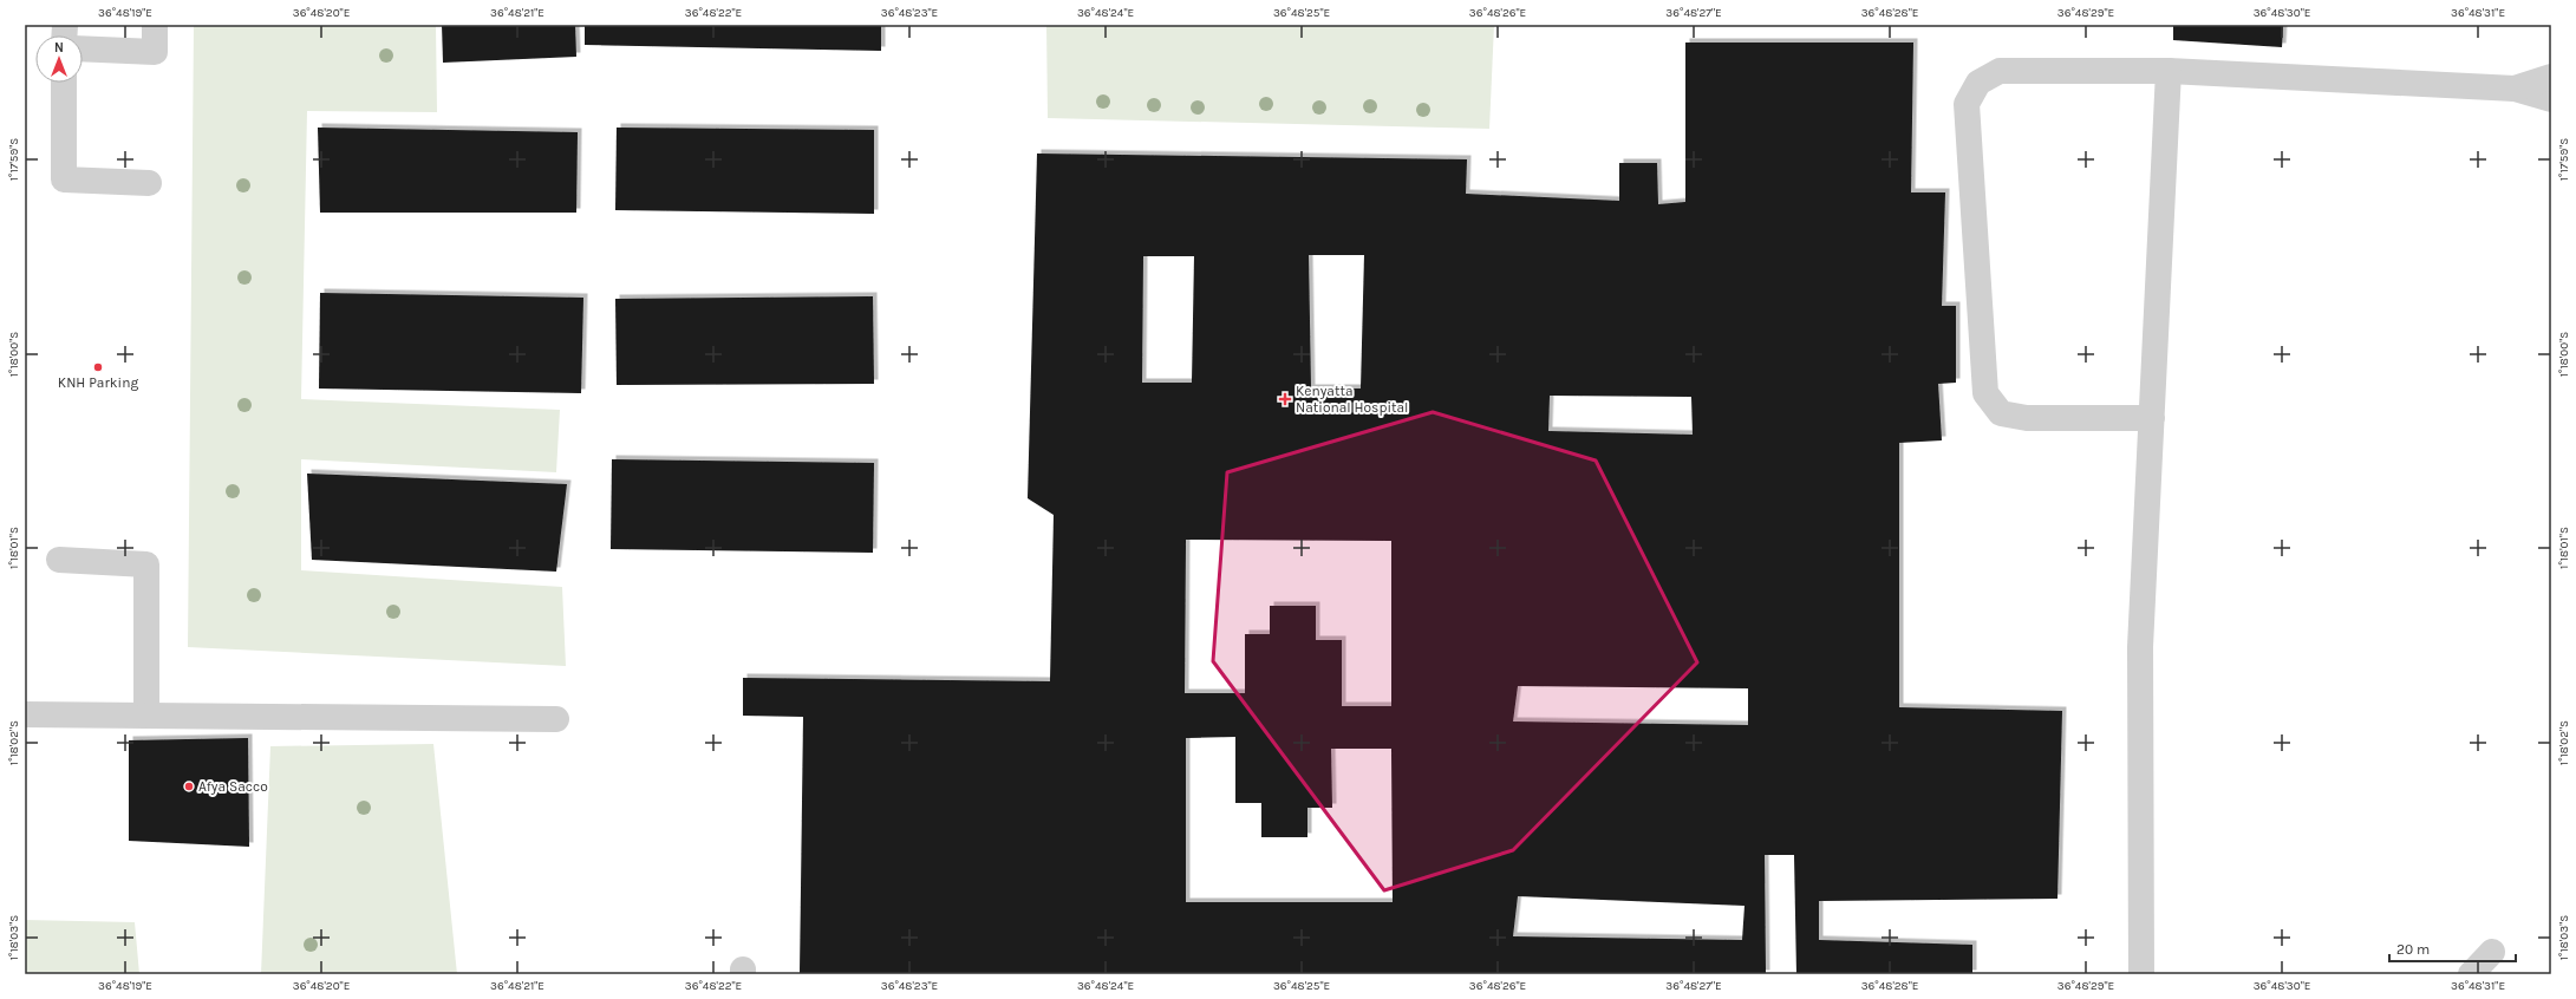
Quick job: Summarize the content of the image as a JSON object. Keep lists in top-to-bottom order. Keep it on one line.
{"places":{"other":["KNH Parking","Afya Sacco"],"health":["Kenyatta National Hospital"]},"scale_bar":"20 m","north":"top","coordinates":["36°48'19\"E","36°48'20\"E","36°48'21\"E","36°48'22\"E","36°48'23\"E","36°48'24\"E","36°48'25\"E","36°48'26\"E","36°48'27\"E","36°48'28\"E","36°48'29\"E","36°48'30\"E","36°48'31\"E","1°17'59\"S","1°18'00\"S","1°18'01\"S","1°18'02\"S","1°18'03\"S"]}
